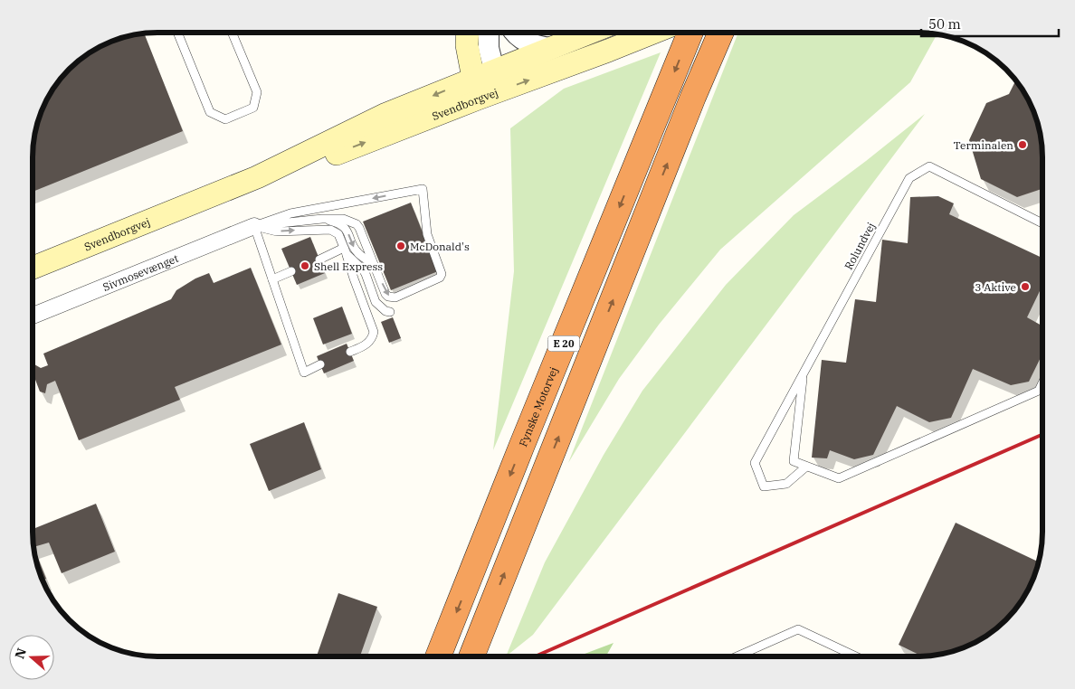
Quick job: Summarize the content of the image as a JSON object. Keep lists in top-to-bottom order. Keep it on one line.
{"streets":{"highway":["E 20","Fynske Motorvej"],"main road":["Svendborgvej"],"street":["Sivmosevænget"],"lane":["Rolundvej"]},"places":["Terminalen","McDonald's","Shell Express","3 Aktive"],"scale_bar":"50 m","north":"left"}
